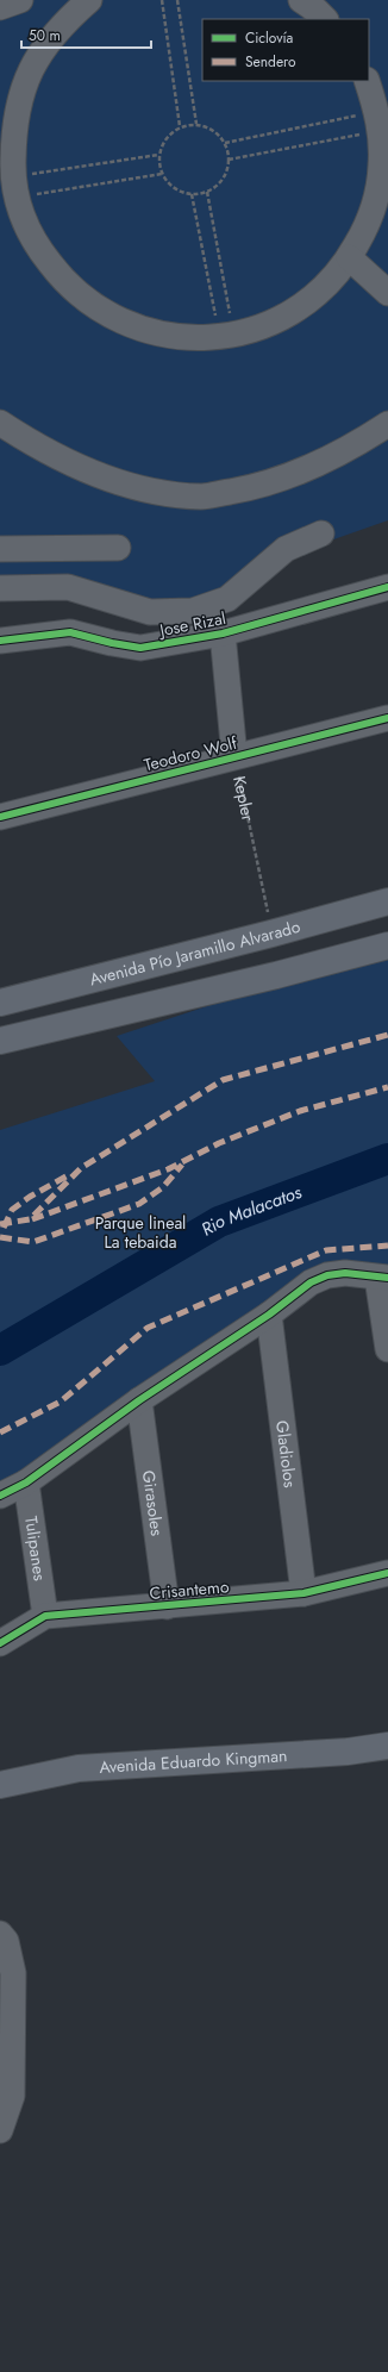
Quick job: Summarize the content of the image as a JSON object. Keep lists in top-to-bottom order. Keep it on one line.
{"streets":{"main road":["Avenida Pío Jaramillo Alvarado","Avenida Eduardo Kingman"],"street":["Jose Rizal","Teodoro Wolf","Kepler","Gladiolos","Girasoles","Tulipanes","Crisantemo"]},"crossings":[["Jose Rizal","Kepler"],["Teodoro Wolf","Kepler"],["Kepler","Avenida Pío Jaramillo Alvarado"],["Gladiolos","Crisantemo"],["Girasoles","Crisantemo"],["Tulipanes","Crisantemo"]],"water":["Rio Malacatos"],"parks":["Parque lineal La tebaida"],"legend":["Ciclovía","Sendero"],"scale_bar":"50 m"}
